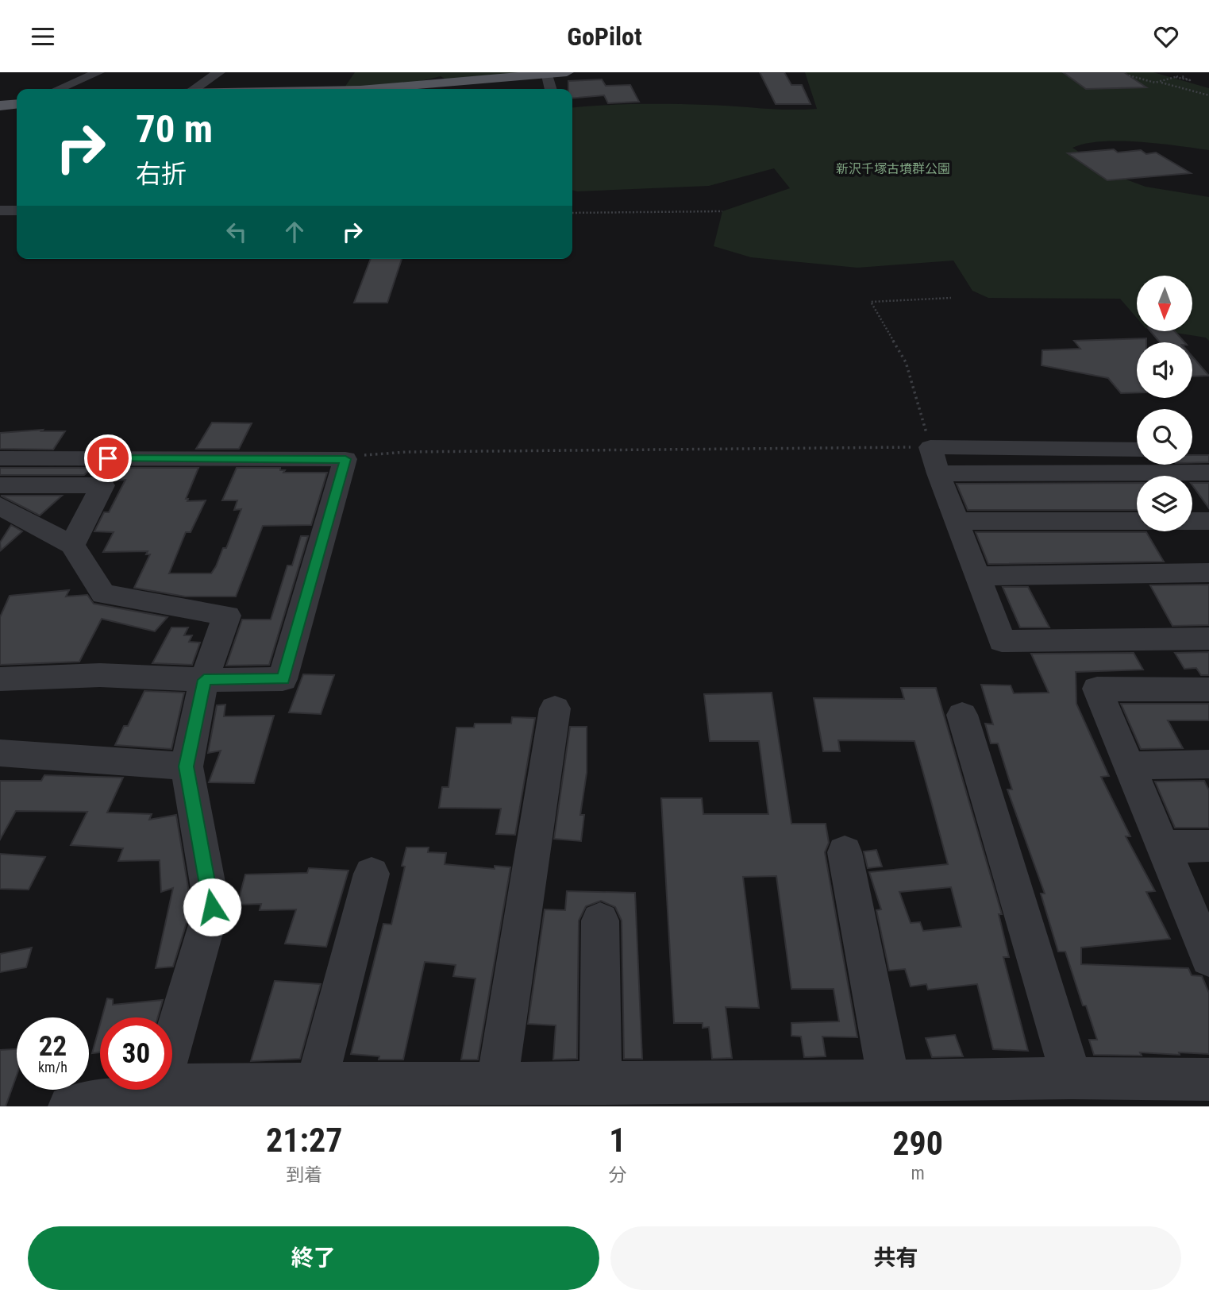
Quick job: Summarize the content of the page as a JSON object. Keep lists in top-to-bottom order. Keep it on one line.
{"parks":["新沢千塚古墳群公園"],"north":"bottom","page":{"header":"GoPilot","turn":["70 m","右折"],"speed":"22 km/h","limit":"30","eta":["21:27","到着","1","分","290","m"],"buttons":["終了","共有"]}}
